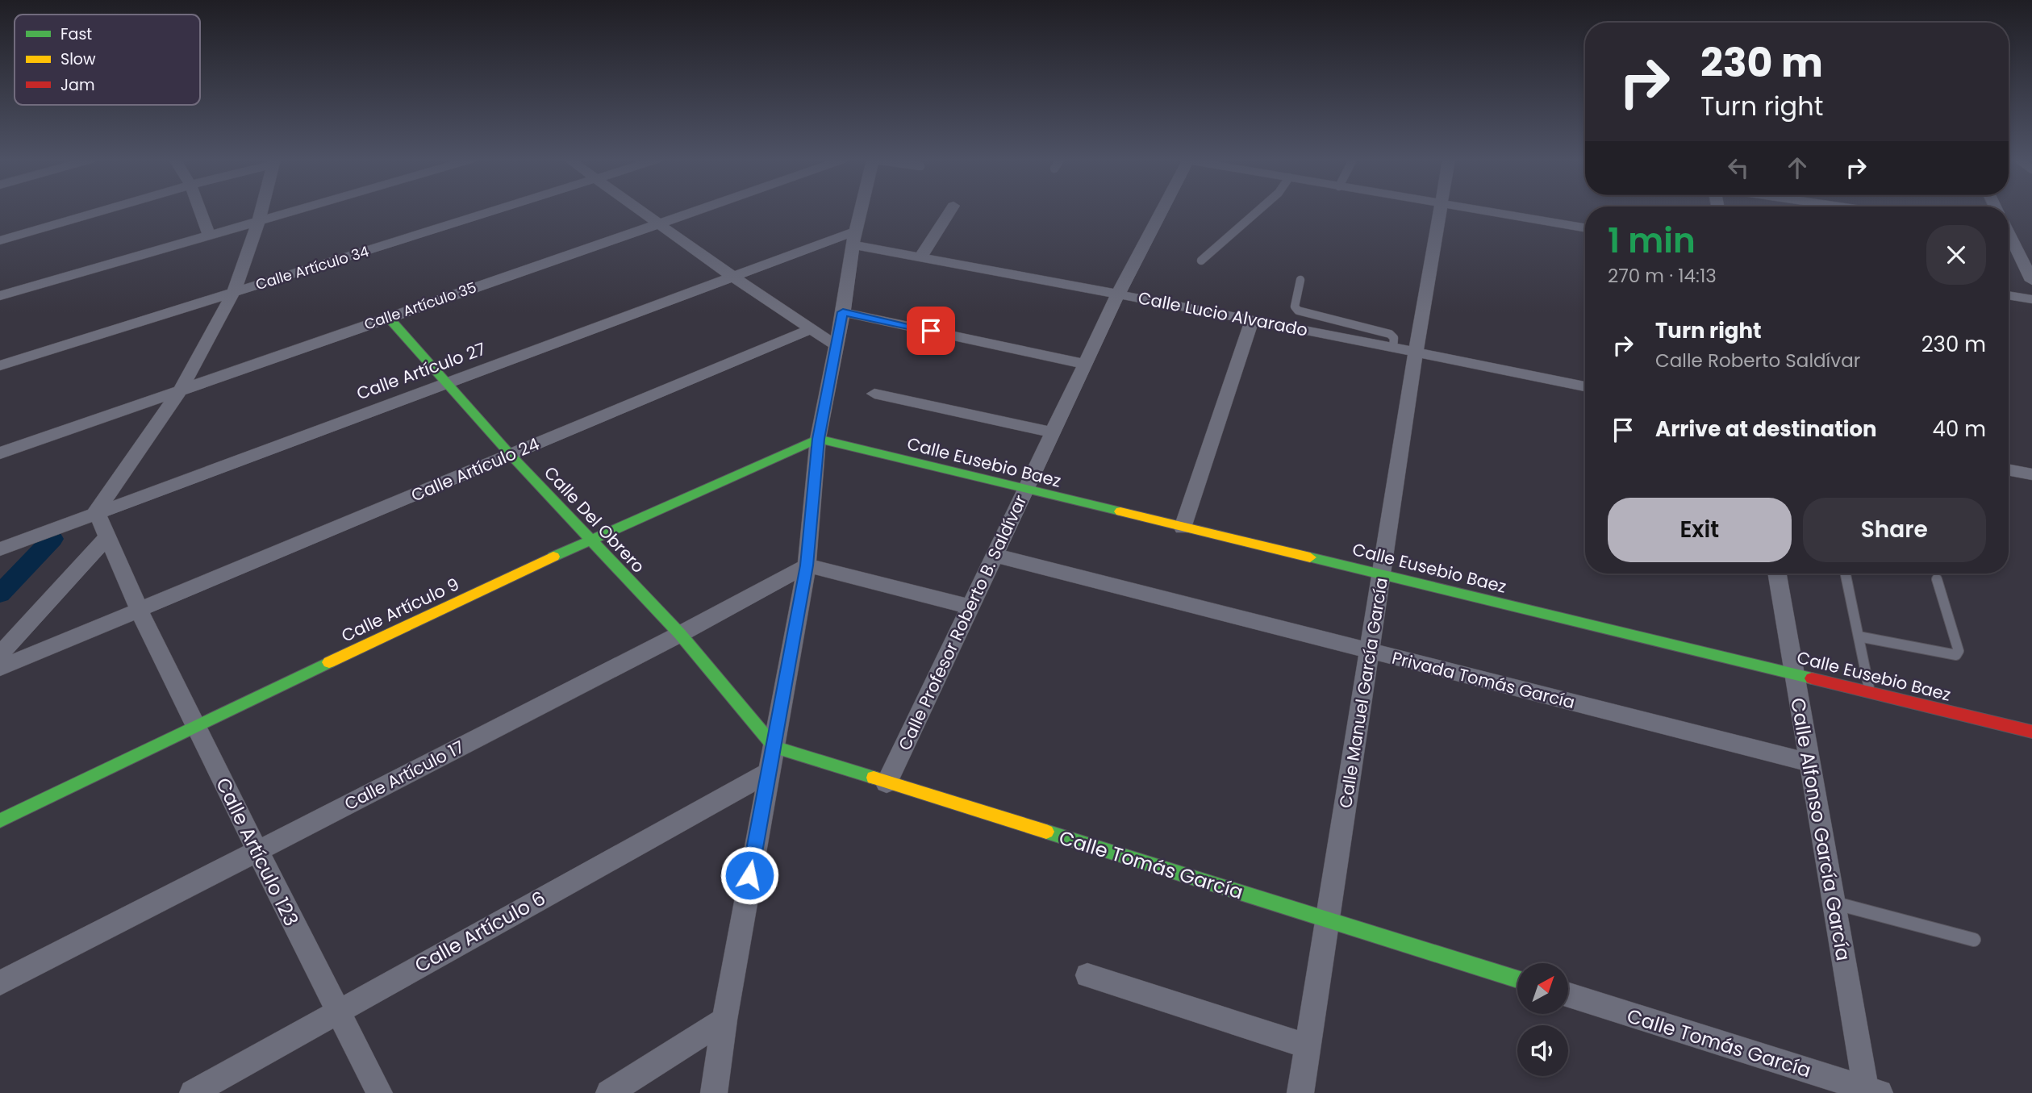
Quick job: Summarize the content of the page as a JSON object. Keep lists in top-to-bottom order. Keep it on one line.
{"streets":{"street":["Calle Artículo 34","Calle Artículo 35","Calle Lucio Alvarado","Calle Artículo 27","Calle Eusebio Baez","Calle Artículo 24","Calle Del Obrero","Calle Artículo 9","Calle Profesor Roberto B. Saldívar","Privada Tomás García","Calle Manuel García García","Calle Artículo 17","Calle Alfonso García García","Calle Artículo 123","Calle Tomás García","Calle Artículo 6"]},"crossings":[["Calle Artículo 35","Calle Del Obrero"],["Calle Lucio Alvarado","Calle Artículo 27"],["Calle Lucio Alvarado","Calle Profesor Roberto B. Saldívar"],["Calle Lucio Alvarado","Calle Manuel García García"],["Calle Artículo 27","Calle Del Obrero"],["Calle Artículo 27","Calle Artículo 123"],["Calle Eusebio Baez","Calle Artículo 9"],["Calle Eusebio Baez","Calle Profesor Roberto B. Saldívar"],["Calle Eusebio Baez","Calle Manuel García García"],["Calle Eusebio Baez","Calle Alfonso García García"],["Calle Artículo 24","Calle Del Obrero"],["Calle Artículo 24","Calle Artículo 123"],["Calle Del Obrero","Calle Artículo 9"],["Calle Del Obrero","Calle Artículo 17"],["Calle Del Obrero","Calle Tomás García"],["Calle Artículo 9","Calle Artículo 123"],["Calle Profesor Roberto B. Saldívar","Privada Tomás García"],["Calle Profesor Roberto B. Saldívar","Calle Tomás García"],["Privada Tomás García","Calle Manuel García García"],["Privada Tomás García","Calle Alfonso García García"],["Calle Manuel García García","Calle Tomás García"],["Calle Artículo 17","Calle Artículo 123"],["Calle Alfonso García García","Calle Tomás García"],["Calle Artículo 123","Calle Artículo 6"]],"legend":["Fast","Slow","Jam"],"north":"top right","page":{"turn":["230 m","Turn right"],"heading":["1 min","270 m · 14:13"],"list":[{"name":"Turn right","note":"Calle Roberto Saldívar","value":"230 m"},{"name":"Arrive at destination","value":"40 m"}],"buttons":["Exit","Share"]}}
